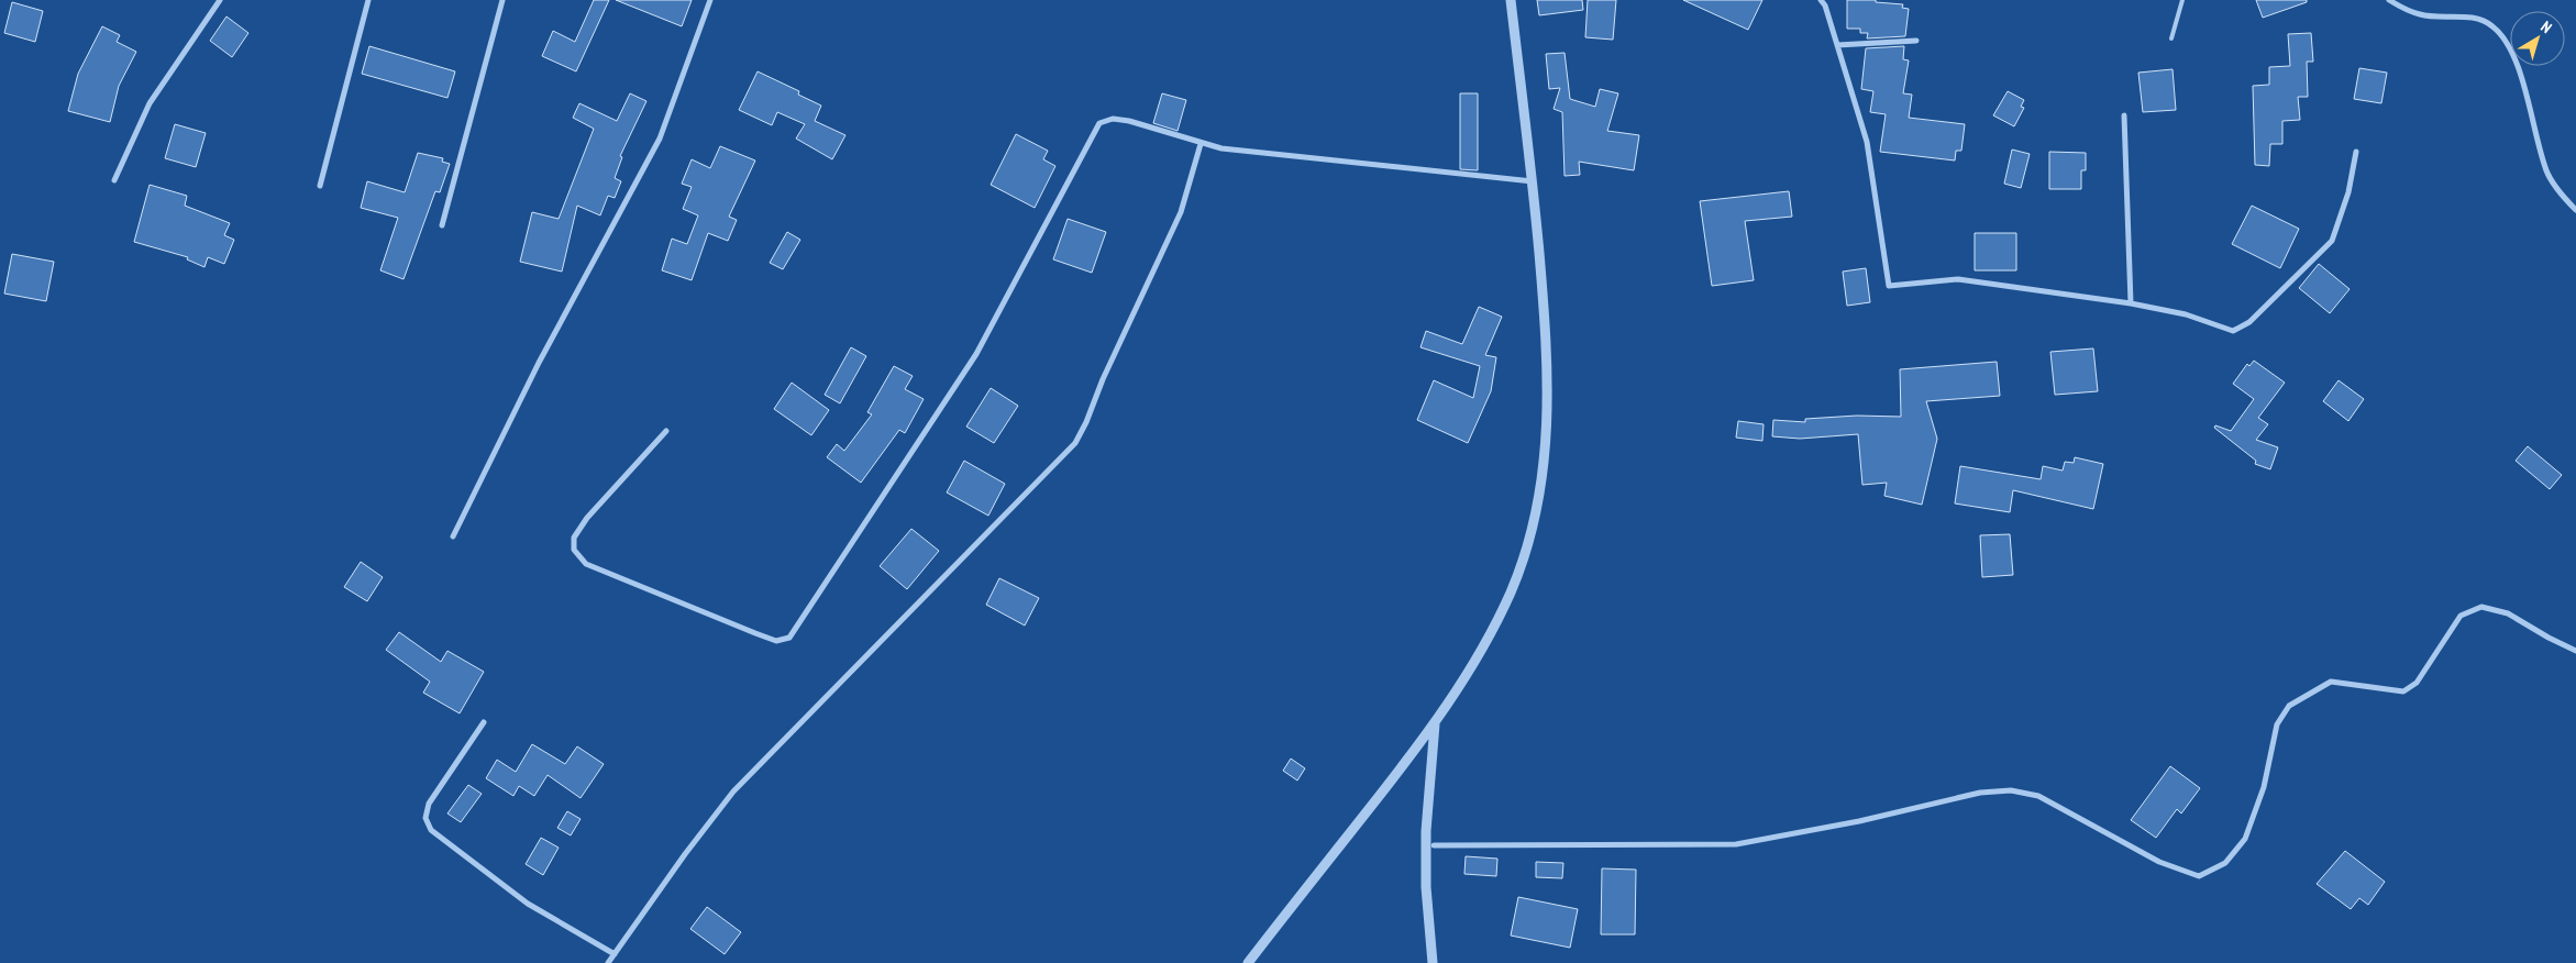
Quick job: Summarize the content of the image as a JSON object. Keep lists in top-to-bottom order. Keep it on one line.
{"north":"top right"}
